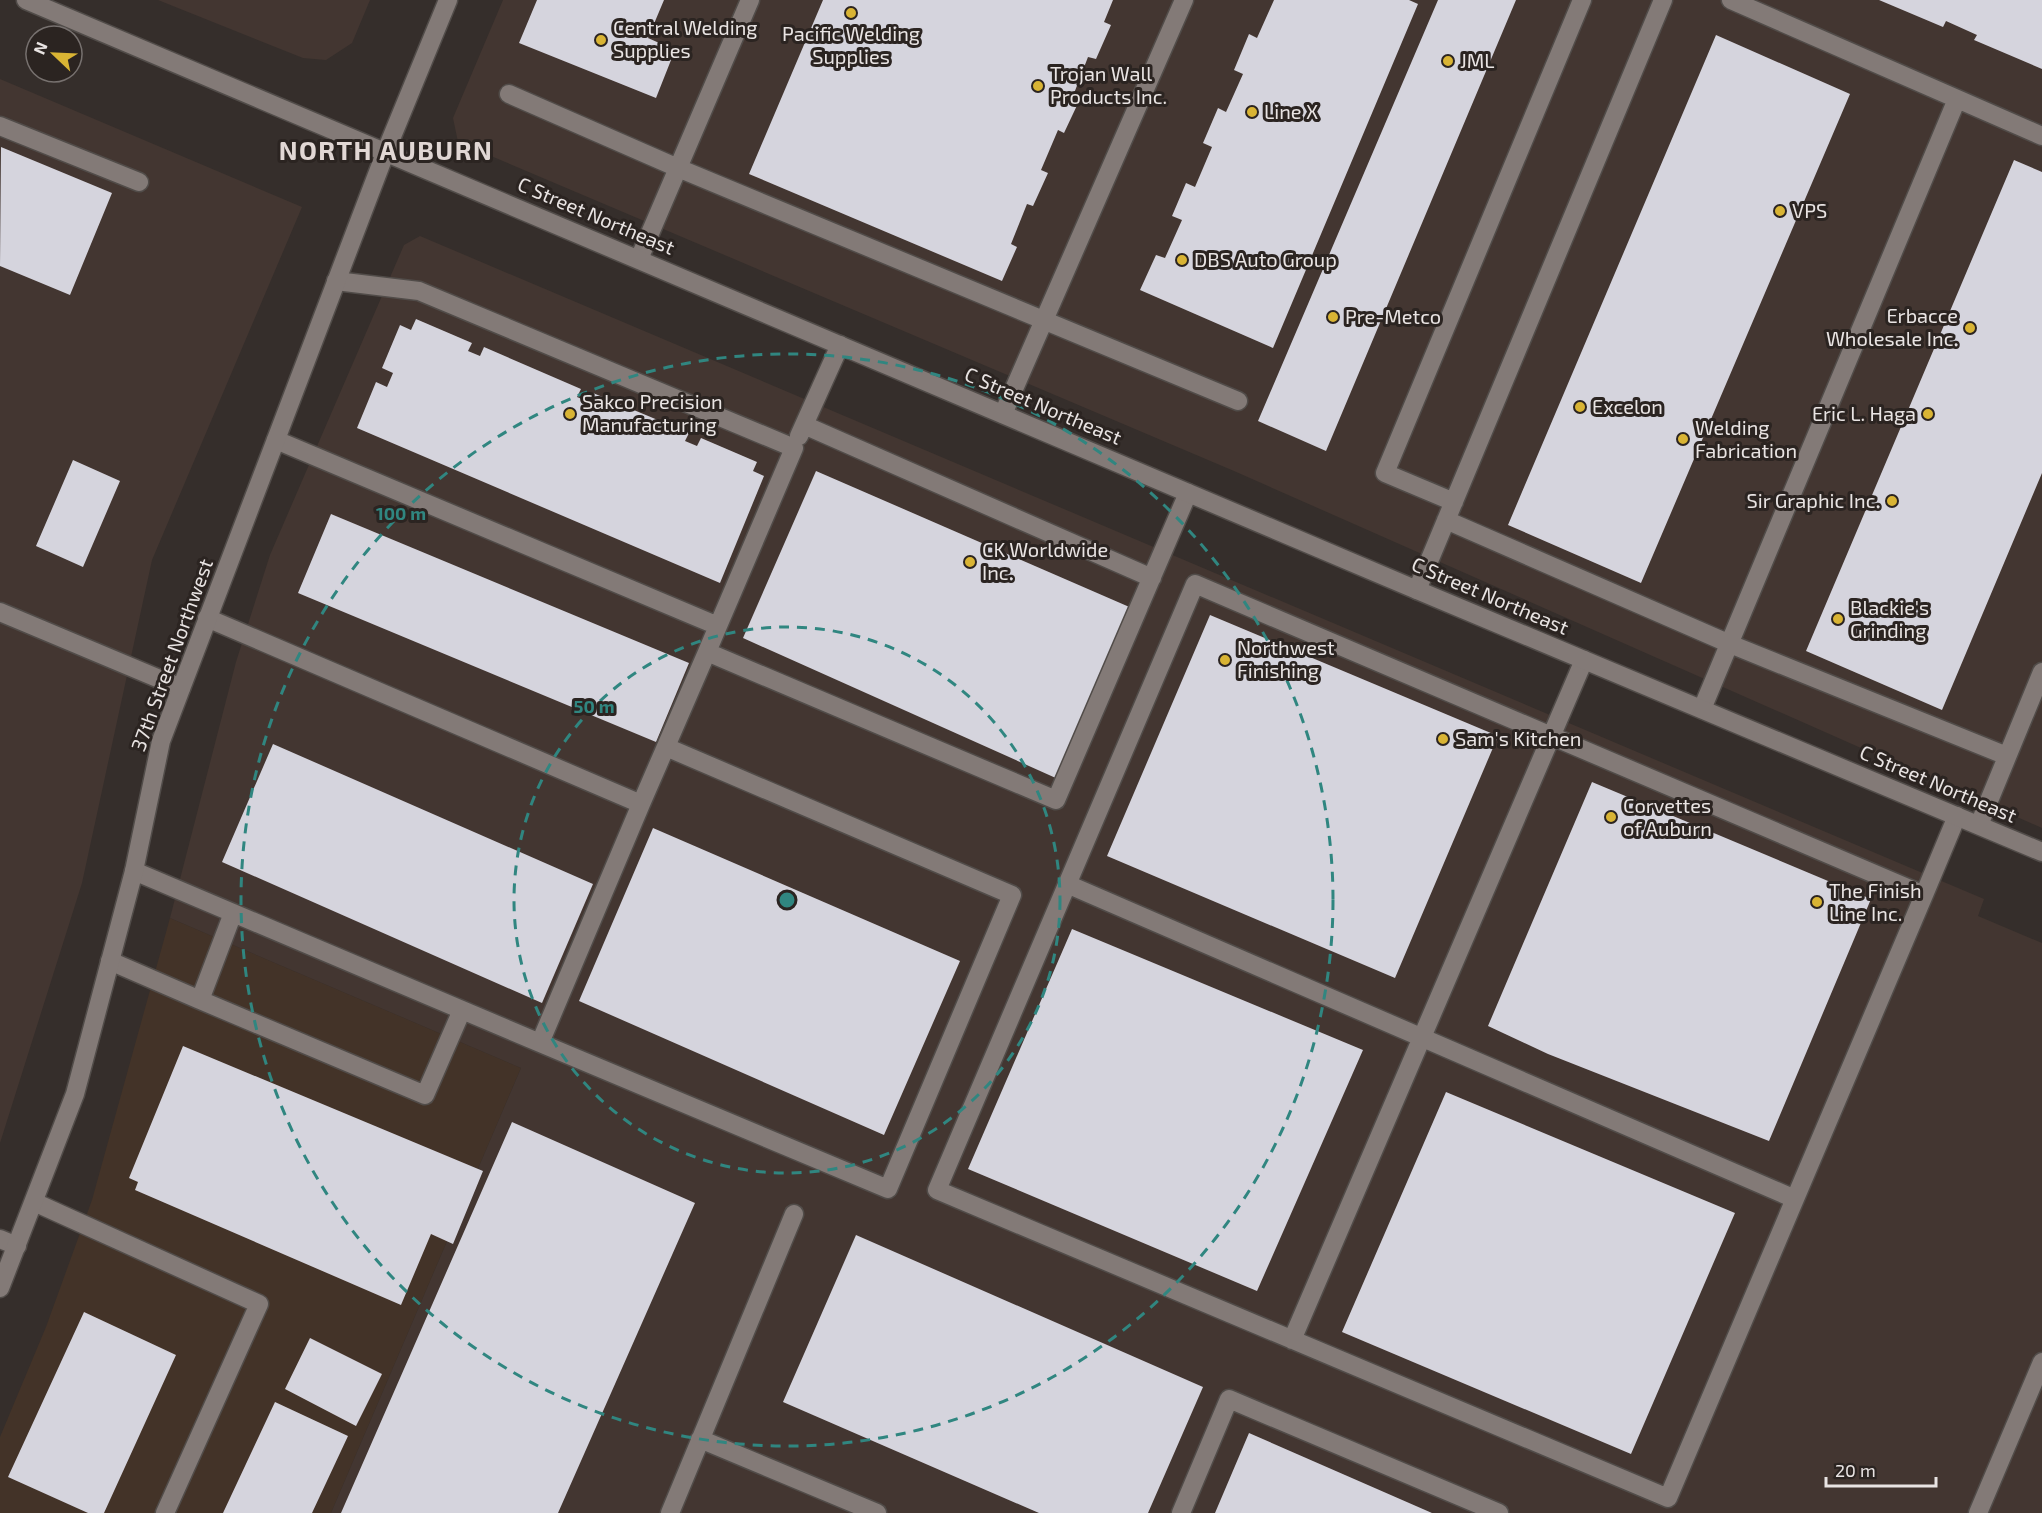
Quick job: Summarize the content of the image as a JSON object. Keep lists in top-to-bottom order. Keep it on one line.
{"streets":{"street":["C Street Northeast","37th Street Northwest"]},"crossings":[["C Street Northeast","37th Street Northwest"]],"districts":["NORTH AUBURN"],"places":["Pacific Welding Supplies","Central Welding Supplies","JML","Trojan Wall Products Inc.","Line X","VPS","DBS Auto Group","Pre-Metco","Erbacce Wholesale Inc.","Excelon","Sakco Precision Manufacturing","Eric L. Haga","Welding Fabrication","Sir Graphic Inc.","CK Worldwide Inc.","Blackie's Grinding","Northwest Finishing","Sam's Kitchen","Corvettes of Auburn","The Finish Line Inc."],"scale_bar":"20 m","north":"top left","rings":["100 m","50 m"]}
